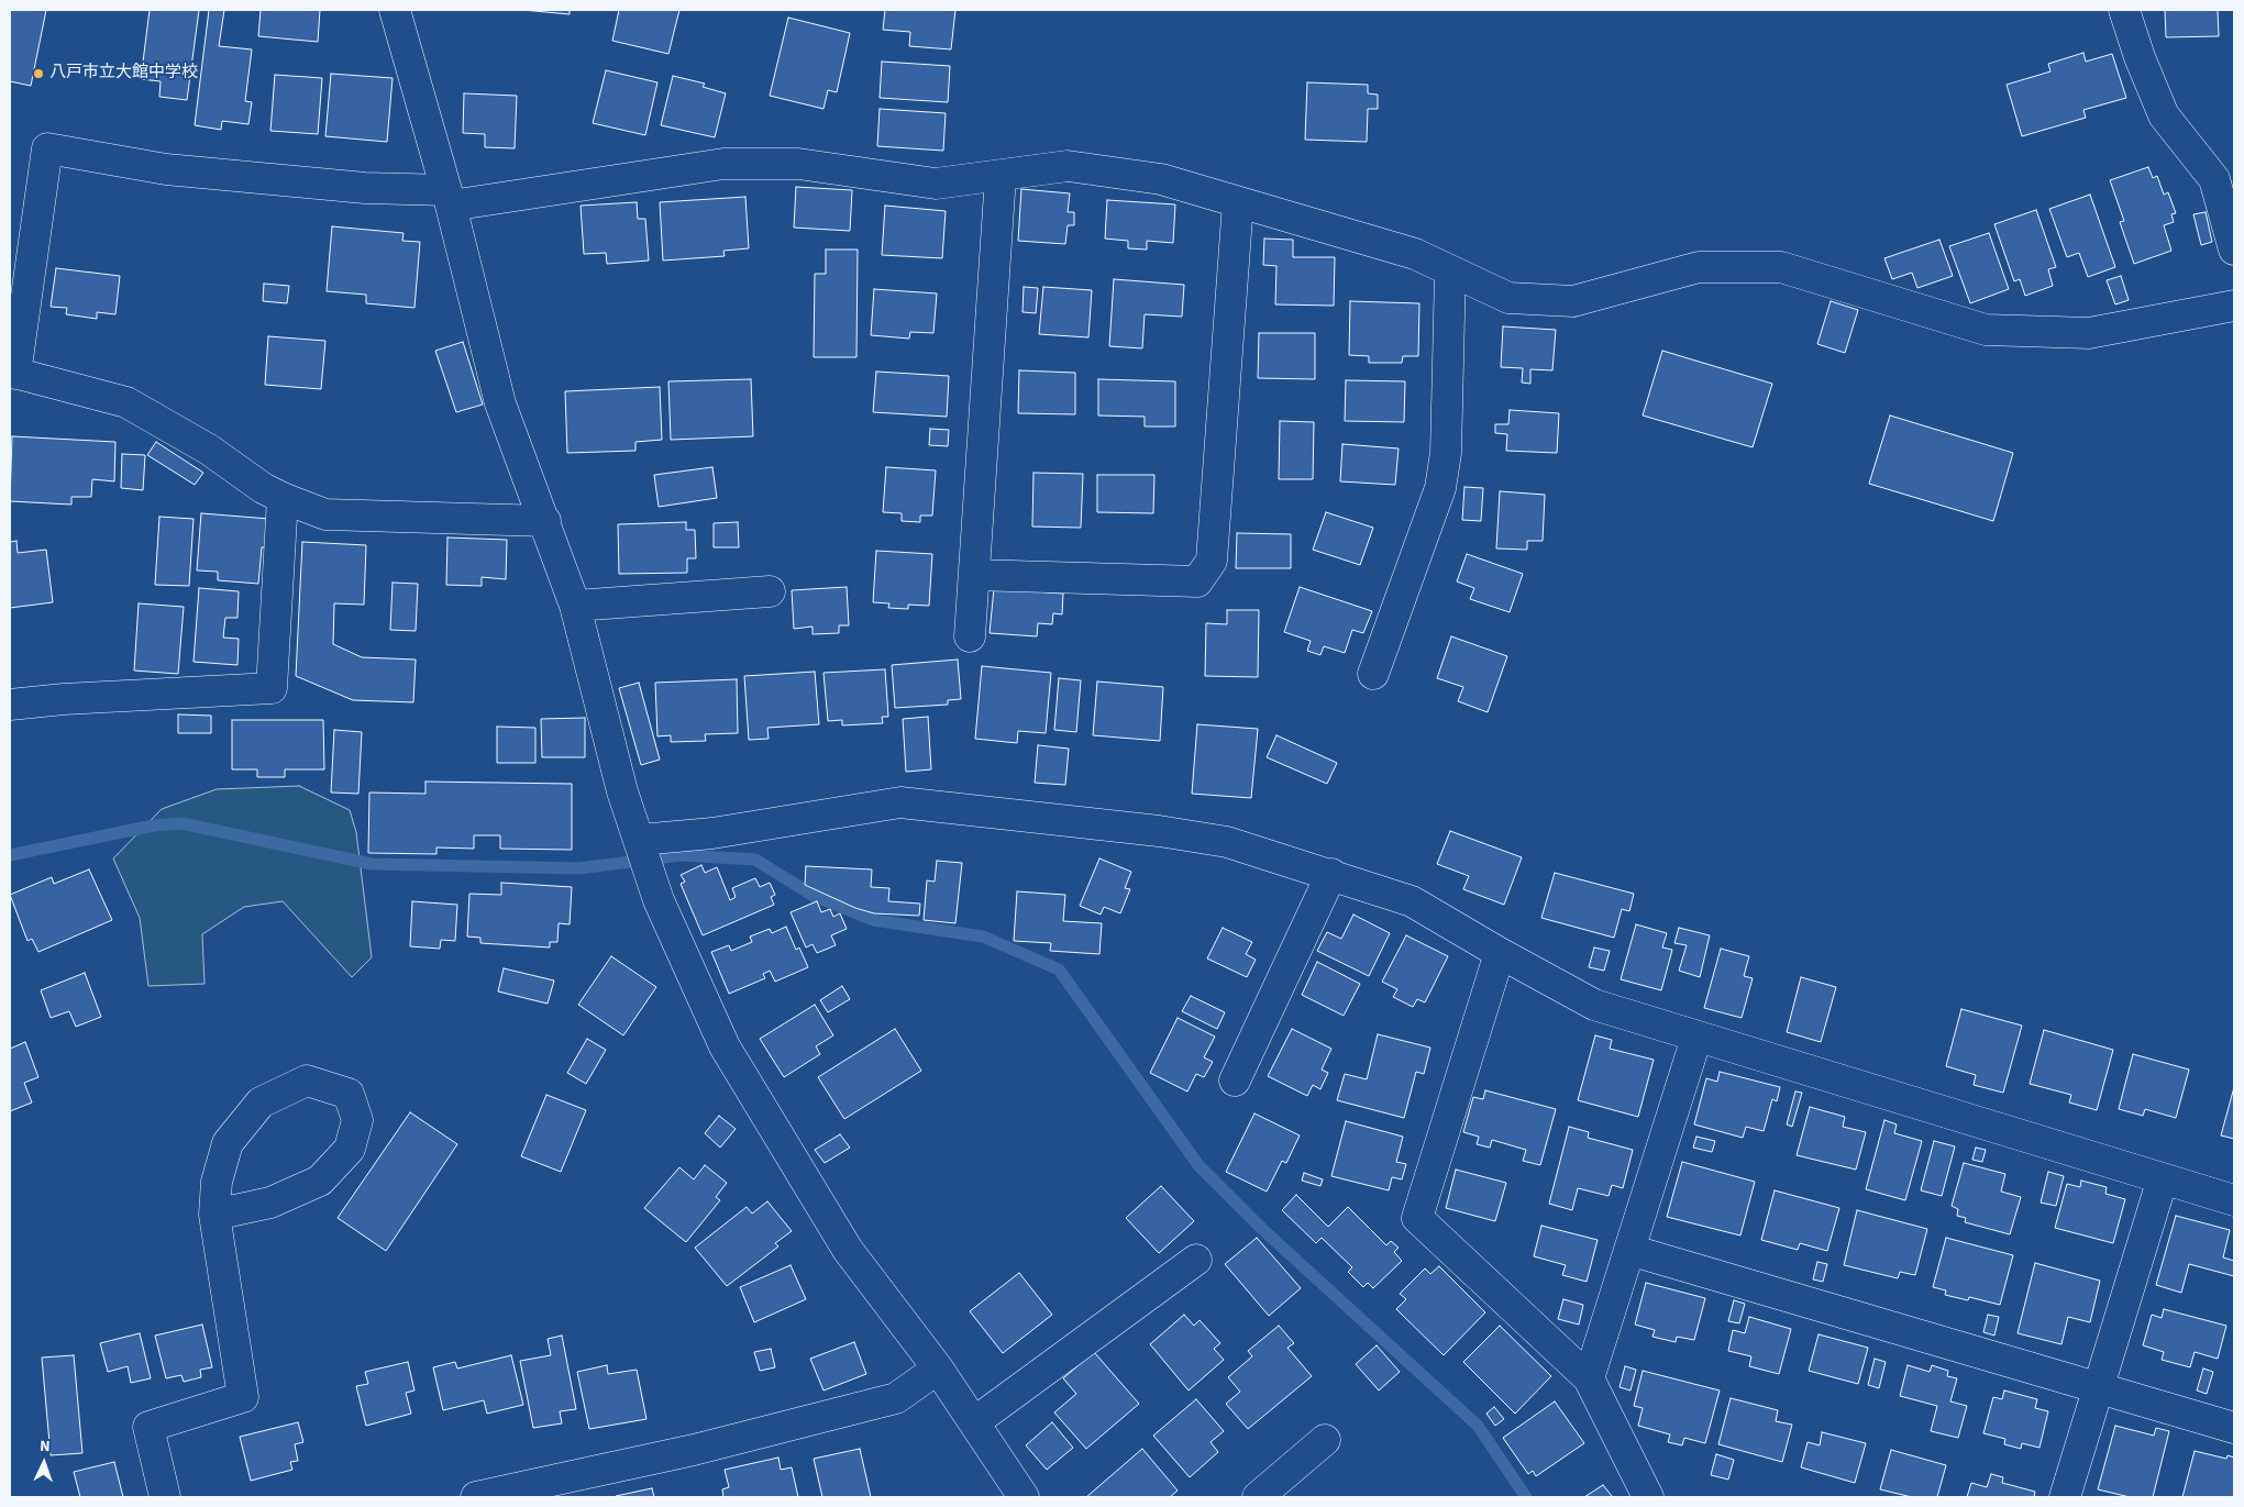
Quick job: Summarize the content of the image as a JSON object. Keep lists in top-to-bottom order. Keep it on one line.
{"places":["八戸市立大館中学校"],"north":"top"}
